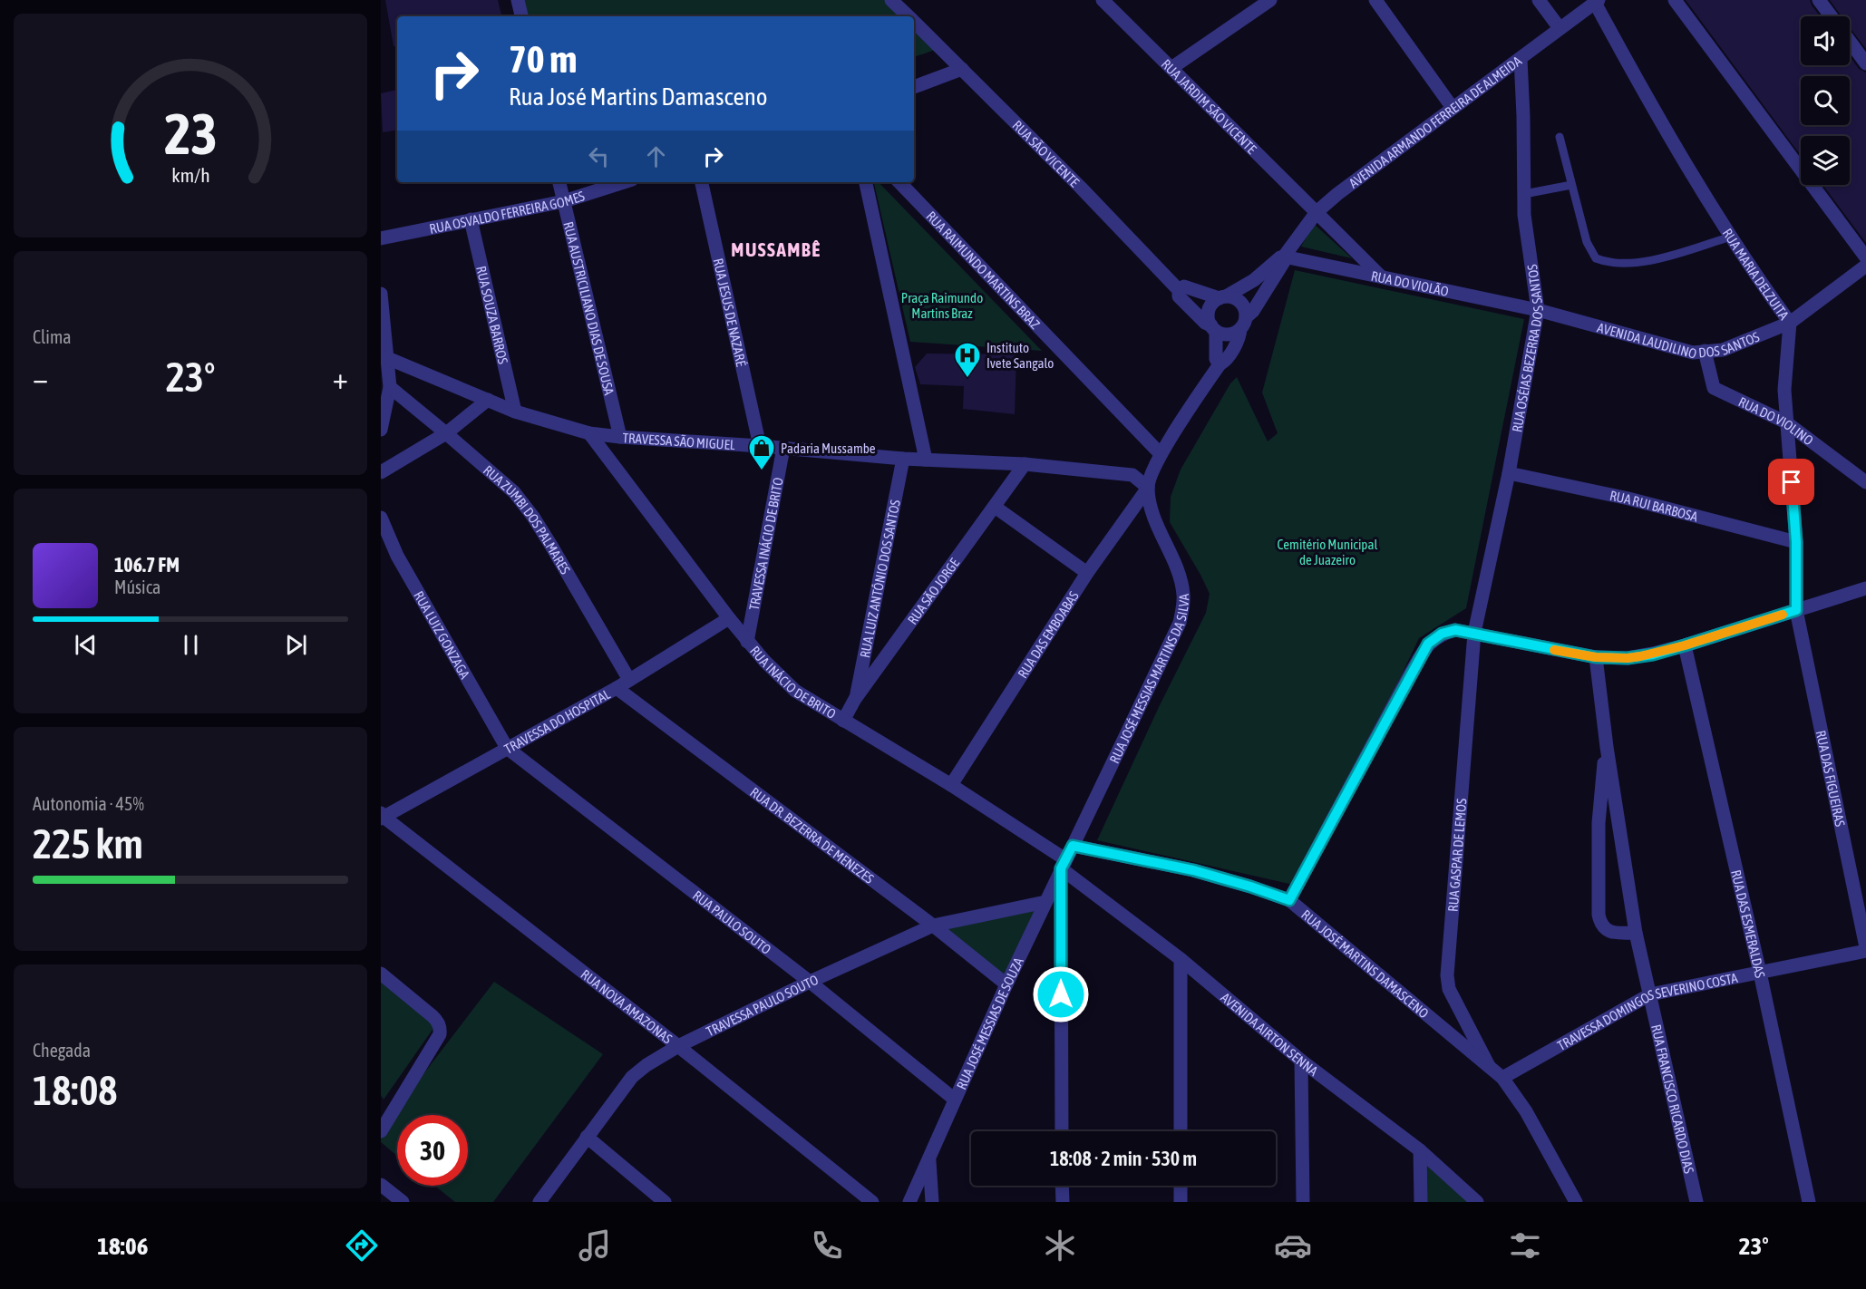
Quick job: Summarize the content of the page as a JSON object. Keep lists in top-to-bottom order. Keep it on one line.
{"streets":{"street":["RUA JARDIM SÃO VICENTE","AVENIDA ARMANDO FERREIRA DE ALMEIDA","RUA SÃO VICENTE","RUA OSVALDO FERREIRA GOMES","RUA RAIMUNDO MARTINS BRAZ","RUA MARIA DELZUITA","RUA DO VIOLÃO","RUA AUSTRICILIANO DIAS DE SOUSA","RUA JESUS DE NAZARÉ","RUA SOUZA BARROS","AVENIDA LAUDILINO DOS SANTOS","RUA OSÉIAS BEZERRA DOS SANTOS","RUA DO VIOLINO","TRAVESSA SÃO MIGUEL","RUA RUI BARBOSA","RUA ZUMBI DOS PALMARES","TRAVESSA INÁCIO DE BRITO","RUA LUIZ ANTÔNIO DOS SANTOS","RUA SÃO JORGE","RUA LUIZ GONZAGA","RUA DAS EMBOABAS","RUA JOSÉ MESSIAS MARTINS DA SILVA","RUA INÁCIO DE BRITO","TRAVESSA DO HOSPITAL","RUA DAS FIGUEIRAS","RUA DR. BEZERRA DE MENEZES","RUA GASPAR DE LEMOS","RUA PAULO SOUTO","RUA DAS ESMERALDAS","RUA JOSÉ MARTINS DAMASCENO","TRAVESSA PAULO SOUTO","RUA NOVA AMAZONAS","TRAVESSA DOMINGOS SEVERINO COSTA","RUA JOSÉ MESSIAS DE SOUZA","AVENIDA AIRTON SENNA","RUA FRANCISCO RICARDO DIAS"]},"crossings":[["RUA JARDIM SÃO VICENTE","AVENIDA ARMANDO FERREIRA DE ALMEIDA"],["RUA JARDIM SÃO VICENTE","RUA DO VIOLÃO"],["AVENIDA ARMANDO FERREIRA DE ALMEIDA","RUA MARIA DELZUITA"],["AVENIDA ARMANDO FERREIRA DE ALMEIDA","RUA DO VIOLÃO"],["AVENIDA ARMANDO FERREIRA DE ALMEIDA","RUA OSÉIAS BEZERRA DOS SANTOS"],["RUA OSVALDO FERREIRA GOMES","RUA AUSTRICILIANO DIAS DE SOUSA"],["RUA OSVALDO FERREIRA GOMES","RUA SOUZA BARROS"],["RUA MARIA DELZUITA","AVENIDA LAUDILINO DOS SANTOS"],["RUA MARIA DELZUITA","RUA DO VIOLINO"],["RUA MARIA DELZUITA","RUA RUI BARBOSA"],["RUA MARIA DELZUITA","RUA DAS FIGUEIRAS"],["RUA DO VIOLÃO","AVENIDA LAUDILINO DOS SANTOS"],["RUA DO VIOLÃO","RUA OSÉIAS BEZERRA DOS SANTOS"],["RUA AUSTRICILIANO DIAS DE SOUSA","TRAVESSA SÃO MIGUEL"],["RUA JESUS DE NAZARÉ","TRAVESSA SÃO MIGUEL"],["RUA SOUZA BARROS","TRAVESSA SÃO MIGUEL"],["AVENIDA LAUDILINO DOS SANTOS","RUA OSÉIAS BEZERRA DOS SANTOS"],["AVENIDA LAUDILINO DOS SANTOS","RUA DO VIOLINO"],["RUA OSÉIAS BEZERRA DOS SANTOS","RUA RUI BARBOSA"],["RUA OSÉIAS BEZERRA DOS SANTOS","RUA GASPAR DE LEMOS"],["TRAVESSA SÃO MIGUEL","TRAVESSA INÁCIO DE BRITO"],["TRAVESSA SÃO MIGUEL","RUA LUIZ ANTÔNIO DOS SANTOS"],["TRAVESSA SÃO MIGUEL","RUA SÃO JORGE"],["TRAVESSA SÃO MIGUEL","RUA DAS EMBOABAS"],["TRAVESSA SÃO MIGUEL","RUA JOSÉ MESSIAS MARTINS DA SILVA"],["TRAVESSA SÃO MIGUEL","RUA INÁCIO DE BRITO"],["RUA ZUMBI DOS PALMARES","TRAVESSA DO HOSPITAL"],["TRAVESSA INÁCIO DE BRITO","RUA INÁCIO DE BRITO"],["RUA LUIZ ANTÔNIO DOS SANTOS","RUA SÃO JORGE"],["RUA SÃO JORGE","RUA INÁCIO DE BRITO"],["RUA LUIZ GONZAGA","TRAVESSA DO HOSPITAL"],["RUA LUIZ GONZAGA","RUA PAULO SOUTO"],["RUA DAS EMBOABAS","RUA JOSÉ MESSIAS MARTINS DA SILVA"],["RUA DAS EMBOABAS","RUA INÁCIO DE BRITO"],["RUA JOSÉ MESSIAS MARTINS DA SILVA","RUA JOSÉ MARTINS DAMASCENO"],["RUA JOSÉ MESSIAS MARTINS DA SILVA","RUA JOSÉ MESSIAS DE SOUZA"],["RUA INÁCIO DE BRITO","TRAVESSA DO HOSPITAL"],["RUA INÁCIO DE BRITO","RUA JOSÉ MESSIAS DE SOUZA"],["RUA INÁCIO DE BRITO","AVENIDA AIRTON SENNA"],["TRAVESSA DO HOSPITAL","RUA DR. BEZERRA DE MENEZES"],["TRAVESSA DO HOSPITAL","RUA PAULO SOUTO"],["TRAVESSA DO HOSPITAL","RUA NOVA AMAZONAS"],["RUA DAS FIGUEIRAS","TRAVESSA DOMINGOS SEVERINO COSTA"],["RUA DR. BEZERRA DE MENEZES","TRAVESSA PAULO SOUTO"],["RUA DR. BEZERRA DE MENEZES","RUA JOSÉ MESSIAS DE SOUZA"],["RUA GASPAR DE LEMOS","RUA JOSÉ MARTINS DAMASCENO"],["RUA PAULO SOUTO","TRAVESSA PAULO SOUTO"],["RUA PAULO SOUTO","RUA JOSÉ MESSIAS DE SOUZA"],["RUA DAS ESMERALDAS","TRAVESSA DOMINGOS SEVERINO COSTA"],["RUA JOSÉ MARTINS DAMASCENO","TRAVESSA DOMINGOS SEVERINO COSTA"],["RUA JOSÉ MARTINS DAMASCENO","RUA JOSÉ MESSIAS DE SOUZA"],["TRAVESSA PAULO SOUTO","RUA NOVA AMAZONAS"],["TRAVESSA PAULO SOUTO","RUA JOSÉ MESSIAS DE SOUZA"],["TRAVESSA DOMINGOS SEVERINO COSTA","RUA FRANCISCO RICARDO DIAS"],["RUA JOSÉ MESSIAS DE SOUZA","AVENIDA AIRTON SENNA"]],"districts":["MUSSAMBÊ"],"parks":["Praça Raimundo Martins Braz","Cemitério Municipal de Juazeiro"],"places":{"hospital":["Instituto Ivete Sangalo"],"shop":["Padaria Mussambe"]},"page":{"turn":["70 m","Rua José Martins Damasceno"],"tile":["Clima",["Autonomia · 45%","225 km"],["Chegada","18:08"]],"heat":["−","23°","+"],"song":["106.7 FM","Música"],"limit":"30","trip":"18:08 · 2 min · 530 m","tabs":["18:06","23°"],"gauge":["23","km/h"]}}
